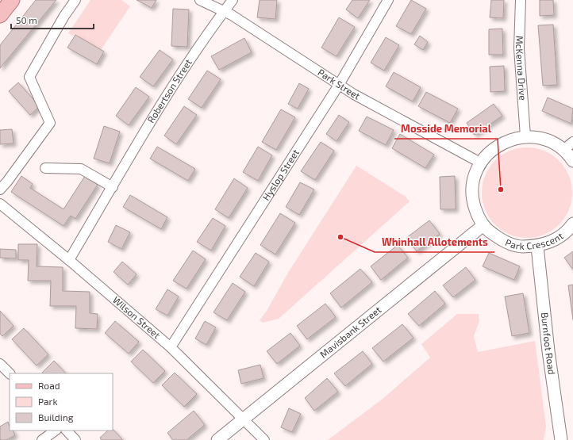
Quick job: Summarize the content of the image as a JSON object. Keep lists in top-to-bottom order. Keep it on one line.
{"streets":{"street":["McKenna Drive","Park Street","Robertson Street","Hyslop Street","Park Crescent","Wilson Street","Mavisbank Street","Burnfoot Road"]},"crossings":[["McKenna Drive","Park Crescent"],["Park Street","Robertson Street"],["Park Street","Hyslop Street"],["Park Street","Park Crescent"],["Robertson Street","Wilson Street"],["Hyslop Street","Wilson Street"],["Park Crescent","Mavisbank Street"],["Park Crescent","Burnfoot Road"],["Wilson Street","Mavisbank Street"]],"places":["Mosside Memorial","Whinhall Allotements"],"legend":["Road","Park","Building"],"scale_bar":"50 m"}
